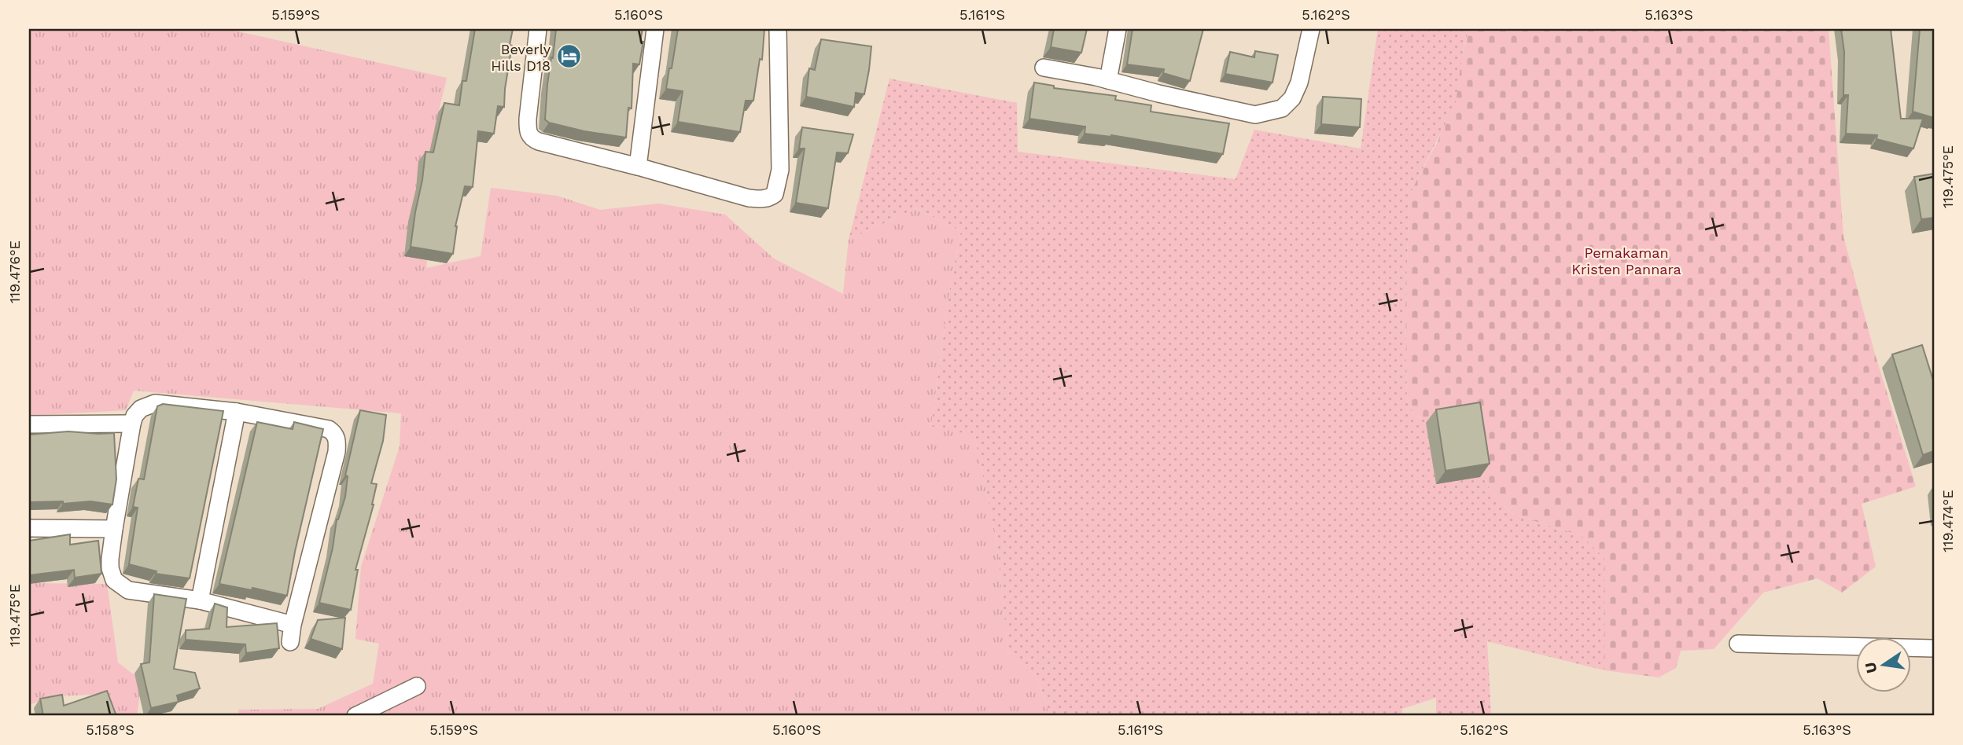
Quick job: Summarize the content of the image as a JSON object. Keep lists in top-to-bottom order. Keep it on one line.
{"parks":["Pemakaman Kristen Pannara"],"places":{"hotel":["Beverly Hills D18"]},"north":"left","coordinates":["5.159°S","5.160°S","5.161°S","5.162°S","5.163°S","119.475°E","119.476°E","119.474°E","5.158°S"]}
